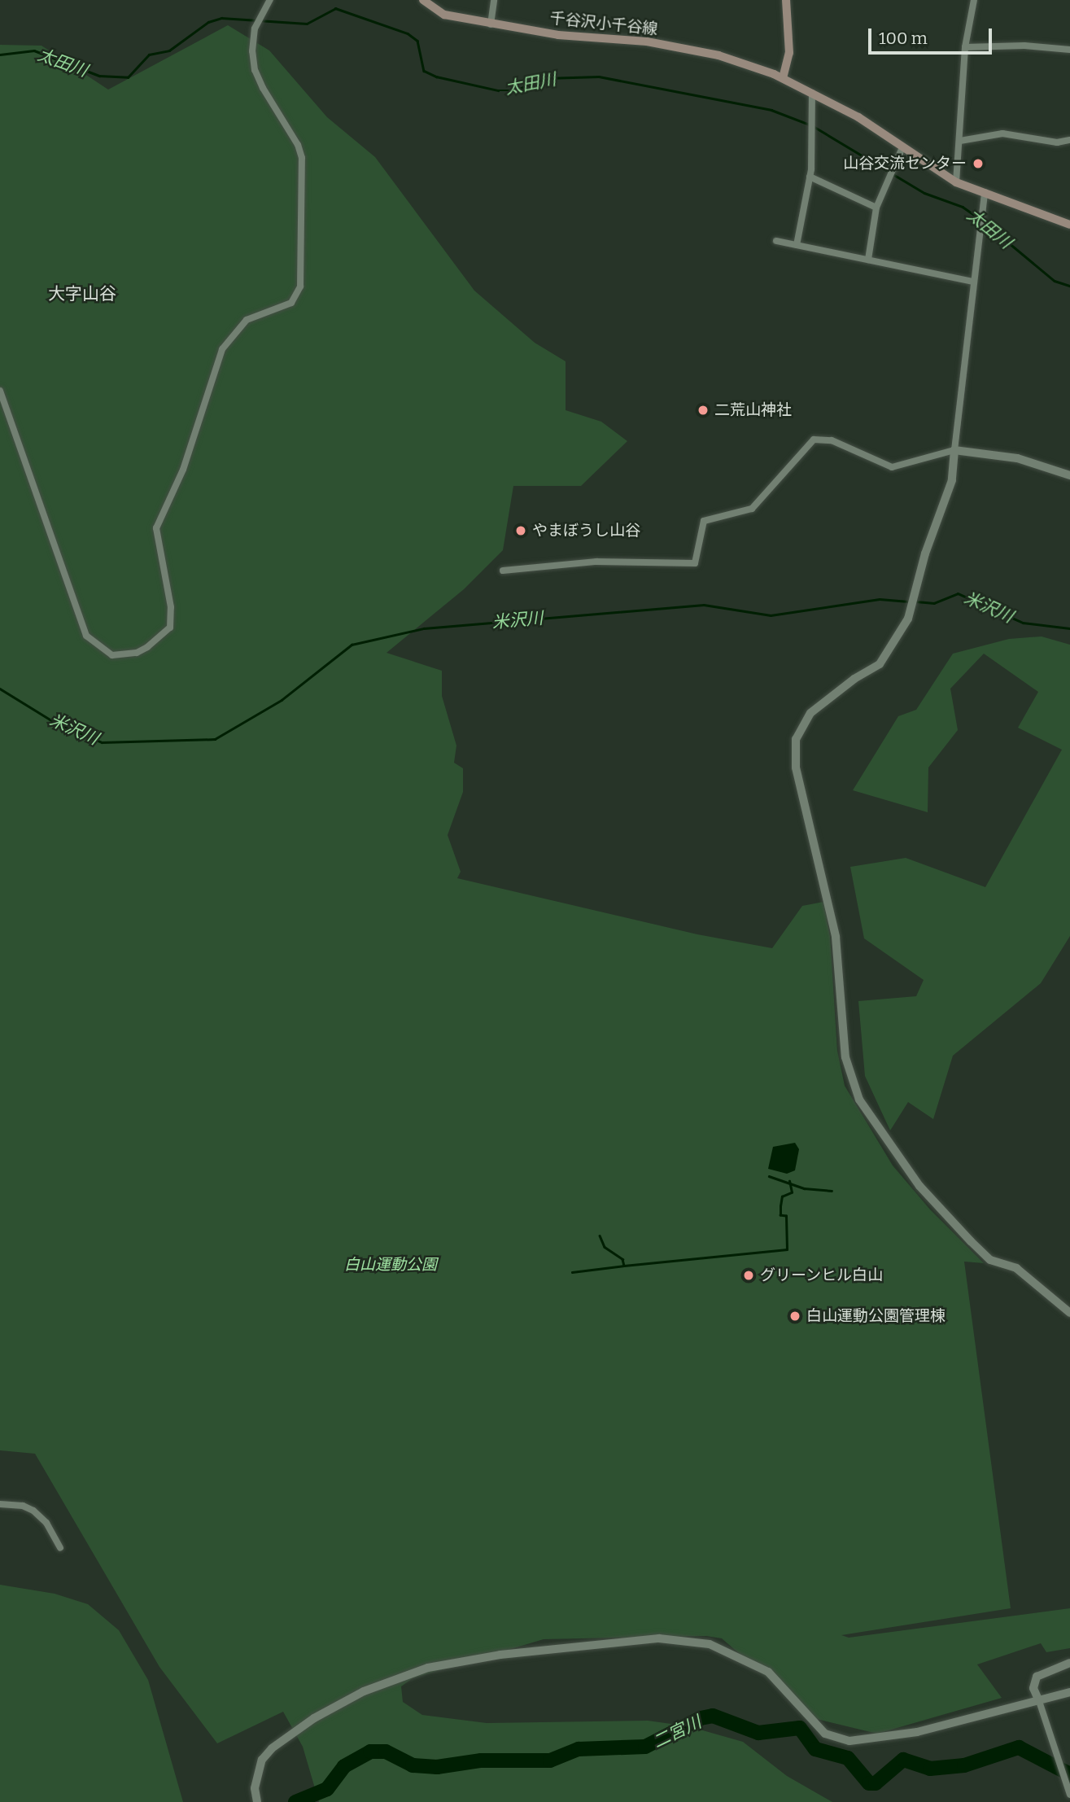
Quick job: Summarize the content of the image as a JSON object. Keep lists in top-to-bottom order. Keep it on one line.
{"streets":{"main road":["千谷沢小千谷線"]},"districts":["大字山谷"],"water":["太田川","米沢川","二宮川"],"parks":["白山運動公園"],"places":["山谷交流センター","二荒山神社","やまぼうし山谷","グリーンヒル白山","白山運動公園管理棟"],"scale_bar":"100 m"}
